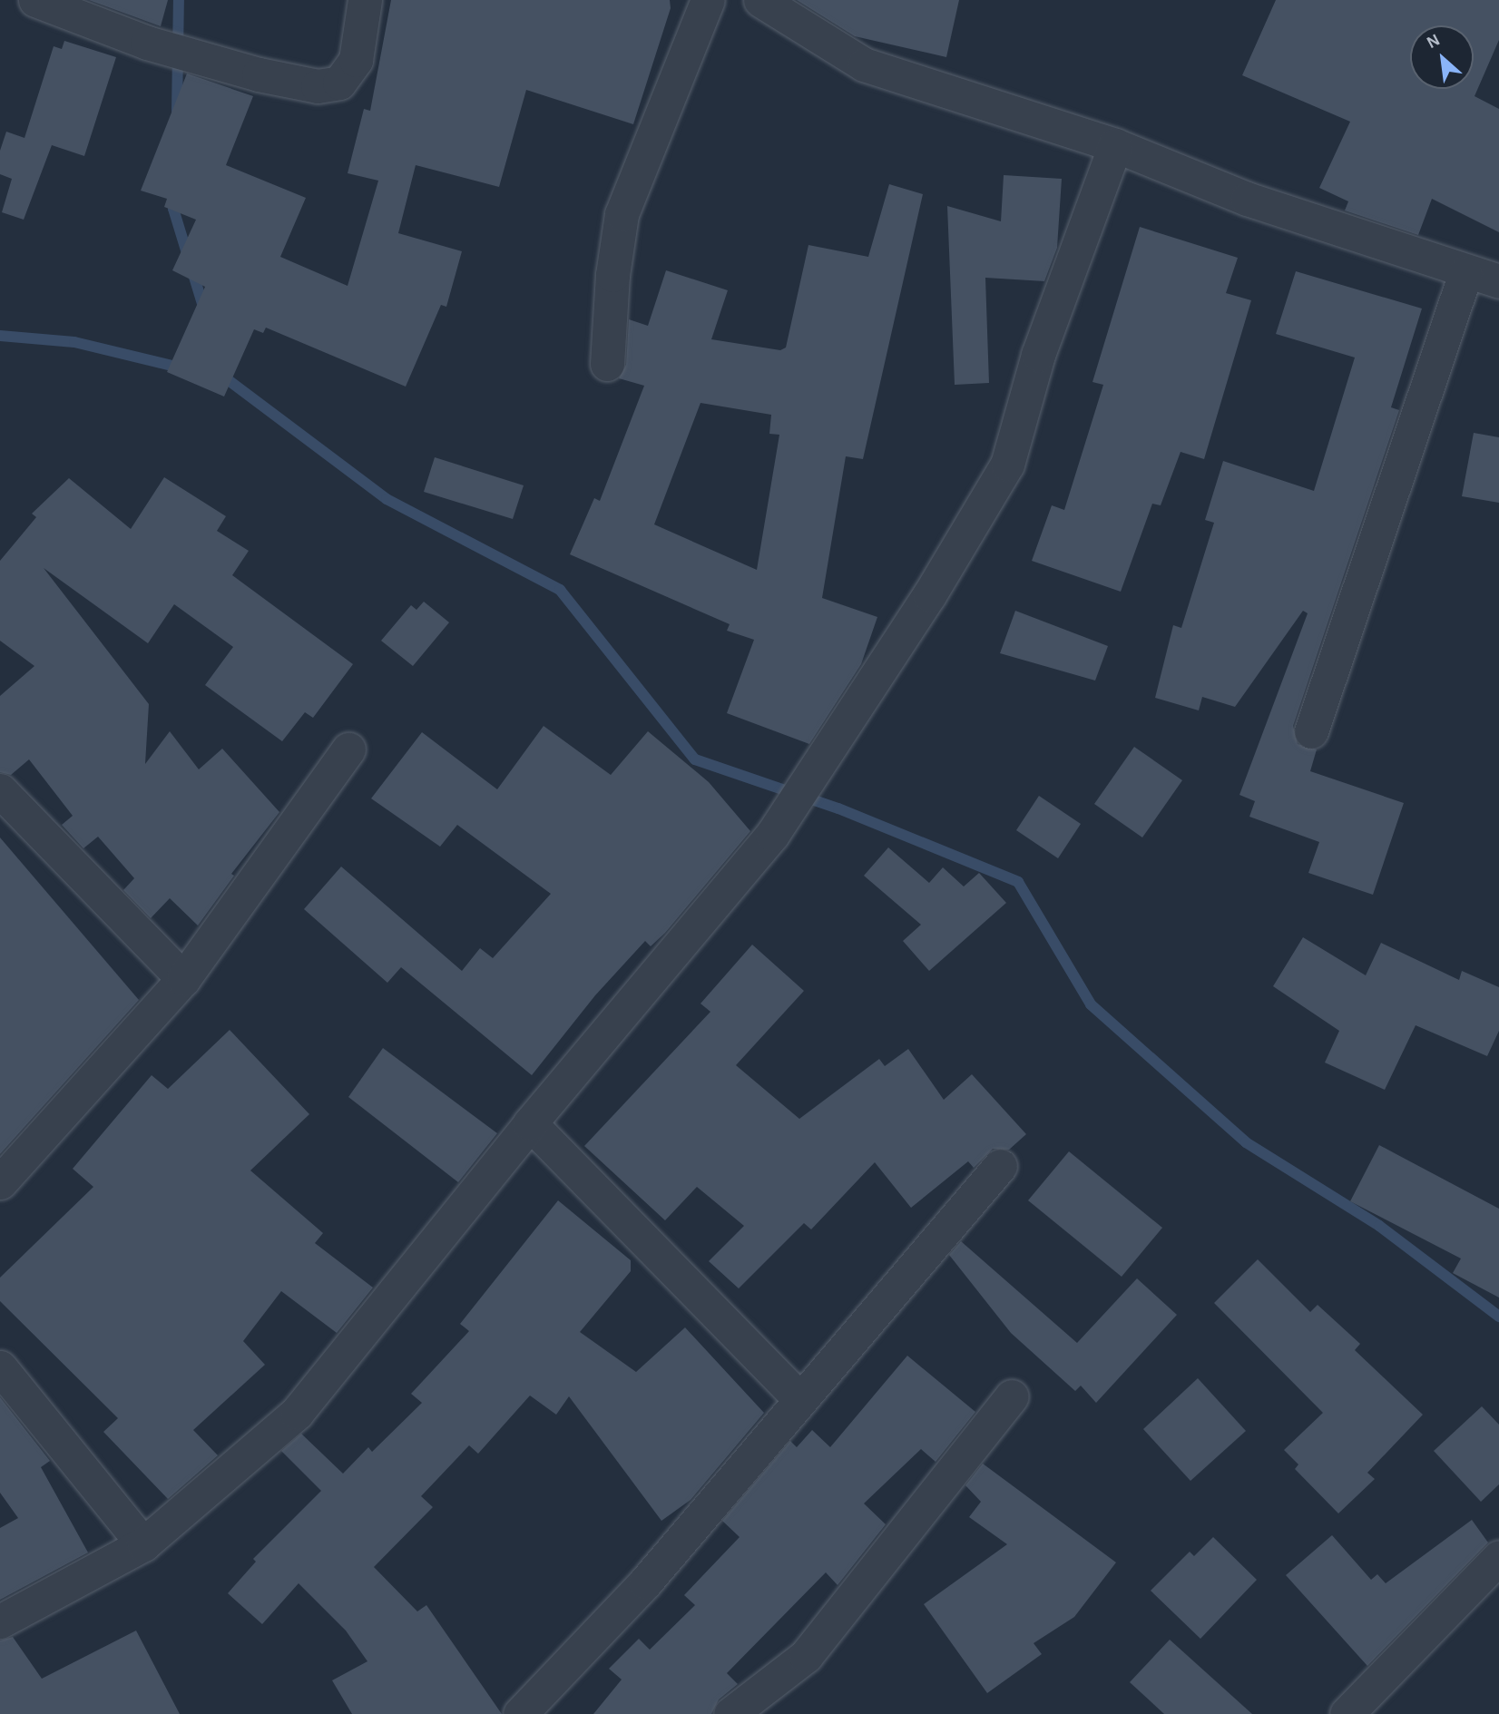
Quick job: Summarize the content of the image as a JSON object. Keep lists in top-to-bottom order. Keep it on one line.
{"north":"top left"}
